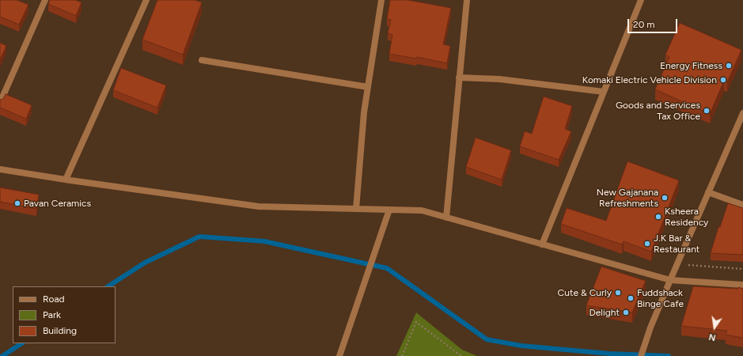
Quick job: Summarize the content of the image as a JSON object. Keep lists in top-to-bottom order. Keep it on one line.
{"places":["Energy Fitness","Komaki Electric Vehicle Division","Goods and Services Tax Office","New Gajanana Refreshments","Pavan Ceramics","Ksheera Residency","J.K Bar & Restaurant","Cute & Curly","Fuddshack Binge Cafe","Delight"],"legend":["Road","Park","Building"],"scale_bar":"20 m","north":"bottom"}
